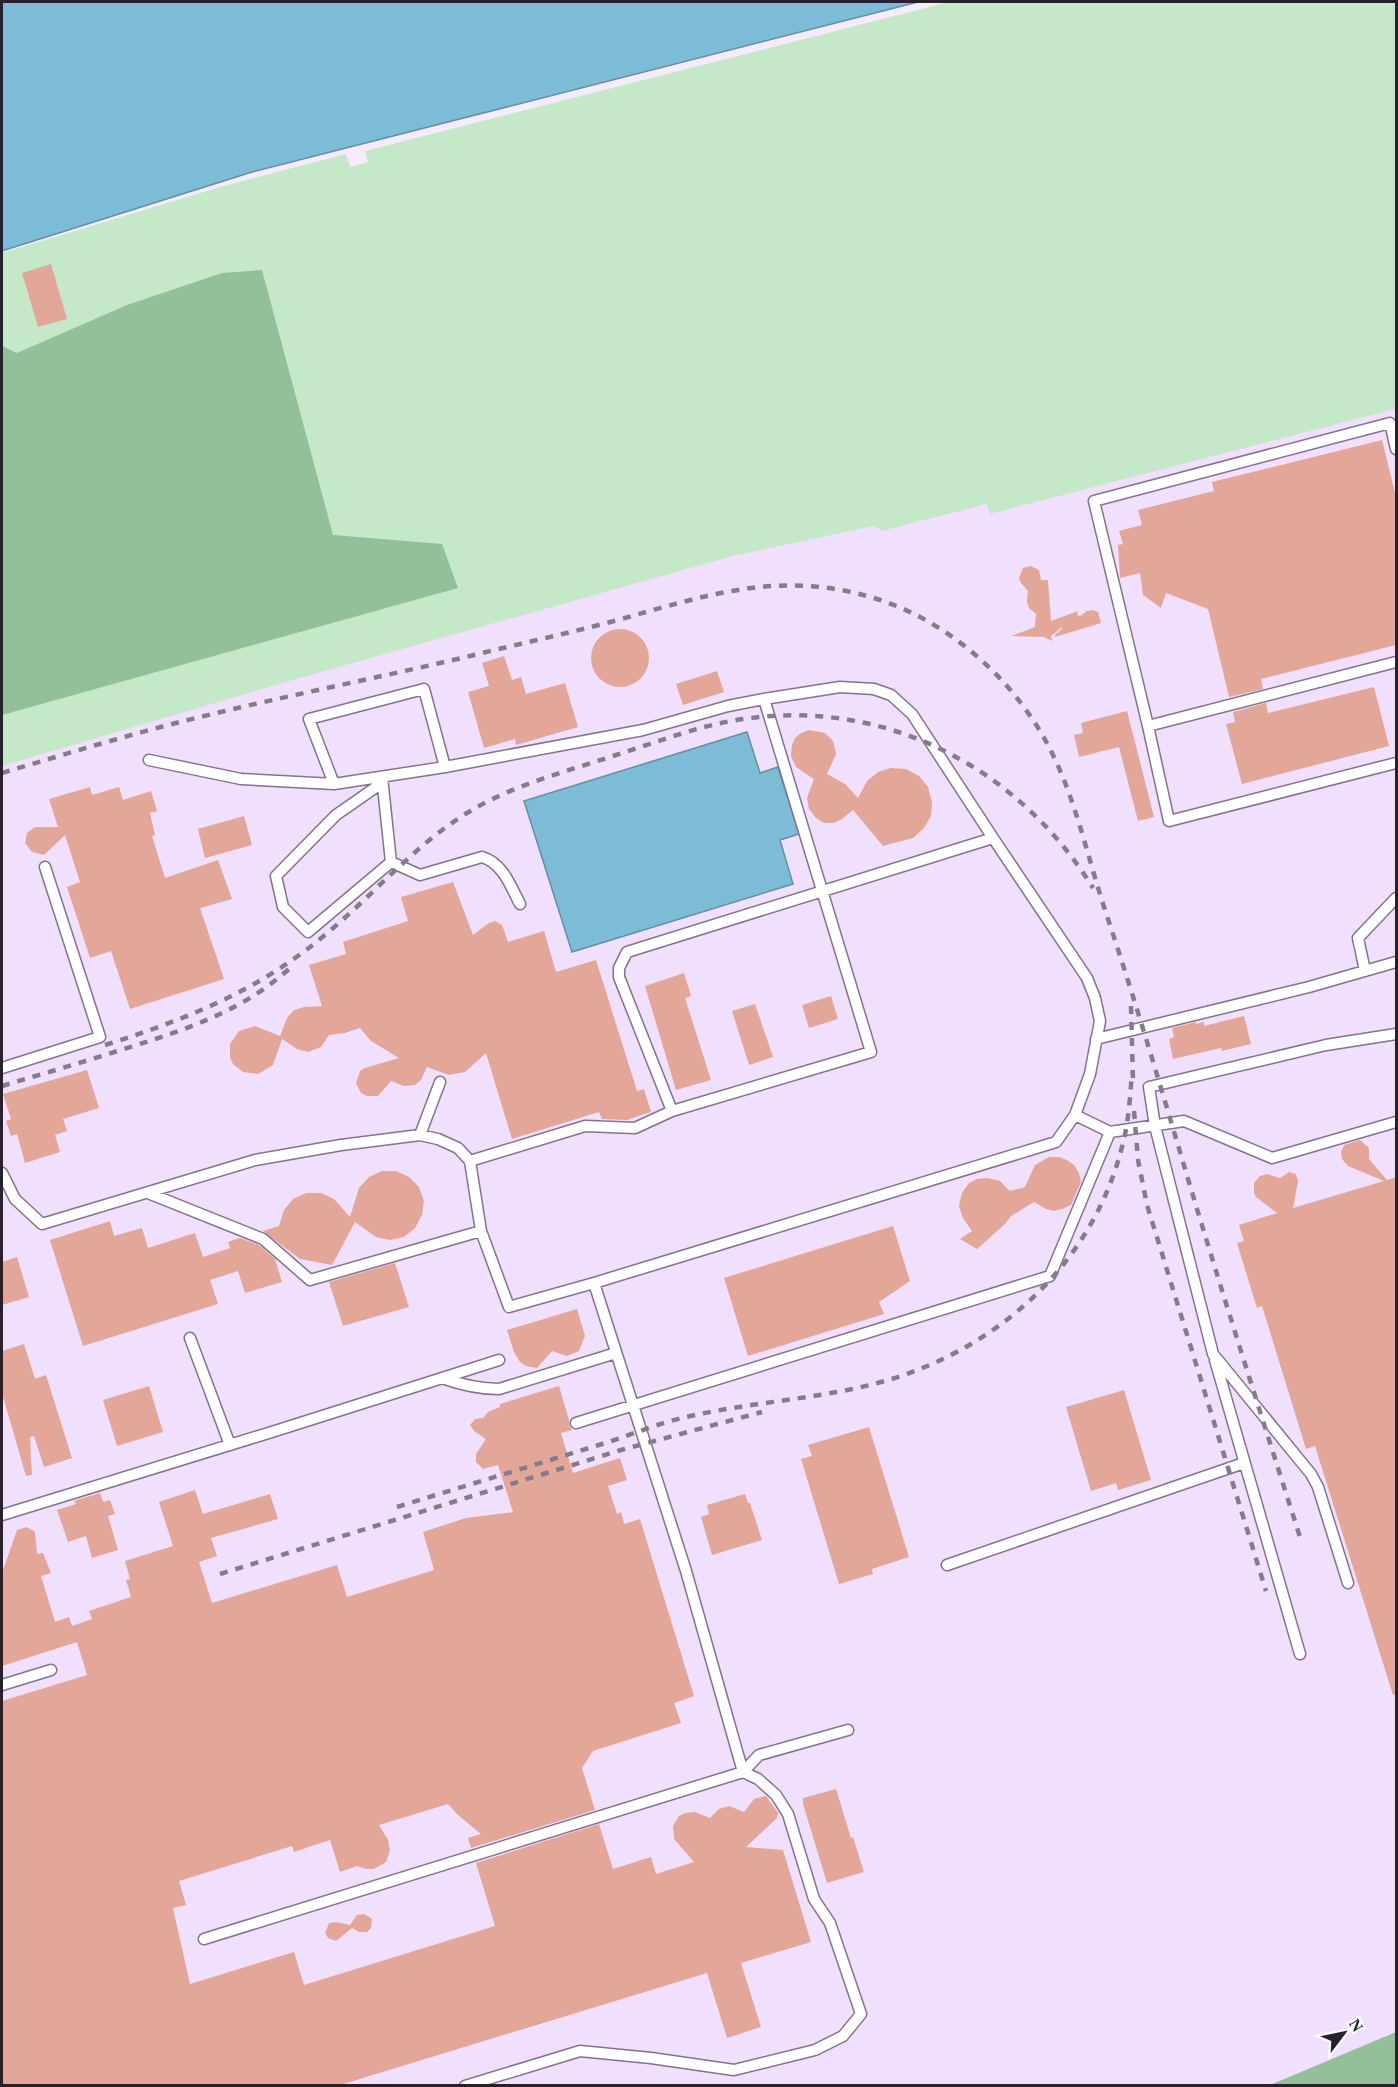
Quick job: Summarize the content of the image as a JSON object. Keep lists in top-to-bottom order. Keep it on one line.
{"north":"top right"}
